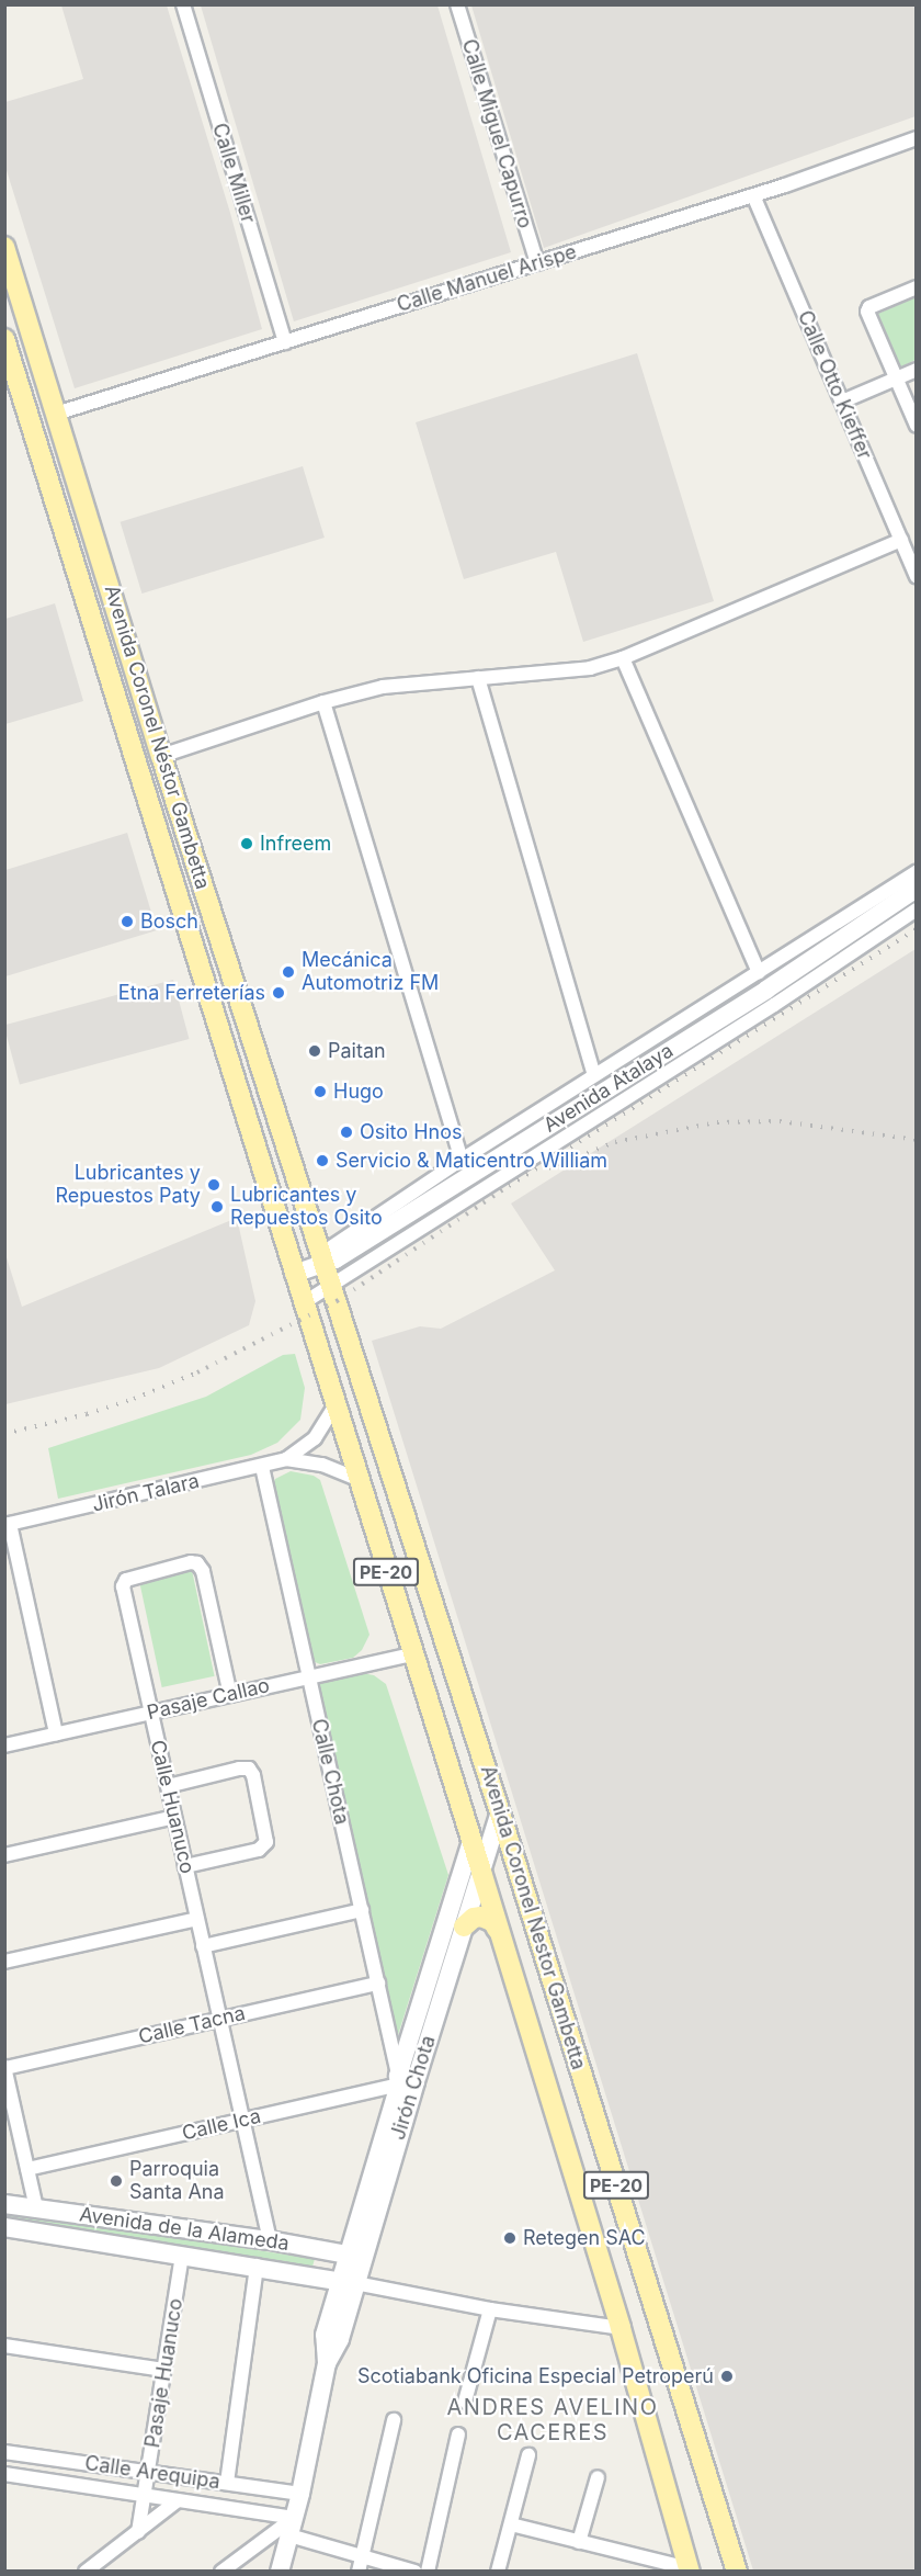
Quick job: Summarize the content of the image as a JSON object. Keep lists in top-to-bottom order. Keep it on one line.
{"streets":{"main road":["Avenida Coronel Néstor Gambetta","PE-20","Avenida Coronel Nestor Gambetta"],"street":["Calle Miguel Capurro","Calle Miller","Calle Manuel Arispe","Calle Otto Kieffer","Avenida Atalaya","Jirón Talara","Pasaje Callao","Calle Chota","Calle Huanuco","Calle Tacna","Jirón Chota","Calle Ica","Avenida de la Alameda","Pasaje Huanuco","Calle Arequipa"]},"crossings":[["Calle Miguel Capurro","Calle Manuel Arispe"],["Calle Miller","Calle Manuel Arispe"],["Calle Manuel Arispe","Calle Otto Kieffer"],["Calle Manuel Arispe","Avenida Coronel Néstor Gambetta"],["Avenida Coronel Néstor Gambetta","Avenida Atalaya"],["Avenida Coronel Néstor Gambetta","Avenida Coronel Nestor Gambetta"],["Avenida Atalaya","Avenida Coronel Nestor Gambetta"],["Jirón Talara","Calle Chota"],["Jirón Talara","Avenida Coronel Nestor Gambetta"],["Pasaje Callao","Calle Chota"],["Pasaje Callao","Calle Huanuco"],["Pasaje Callao","Avenida Coronel Nestor Gambetta"],["Calle Chota","Calle Tacna"],["Calle Chota","Jirón Chota"],["Calle Chota","Calle Ica"],["Calle Huanuco","Calle Tacna"],["Calle Huanuco","Calle Ica"],["Calle Huanuco","Avenida de la Alameda"],["Avenida Coronel Nestor Gambetta","Jirón Chota"],["Jirón Chota","Calle Ica"],["Jirón Chota","Avenida de la Alameda"],["Jirón Chota","Calle Arequipa"],["Avenida de la Alameda","Pasaje Huanuco"],["Pasaje Huanuco","Calle Arequipa"]],"districts":["ANDRES AVELINO CACERES"],"places":["Infreem","Bosch","Mecánica Automotriz FM","Etna Ferreterías","Paitan","Hugo","Osito Hnos","Servicio & Maticentro William","Lubricantes y Repuestos Paty","Lubricantes y Repuestos Osito","Parroquia Santa Ana","Retegen SAC","Scotiabank Oficina Especial Petroperú"]}
